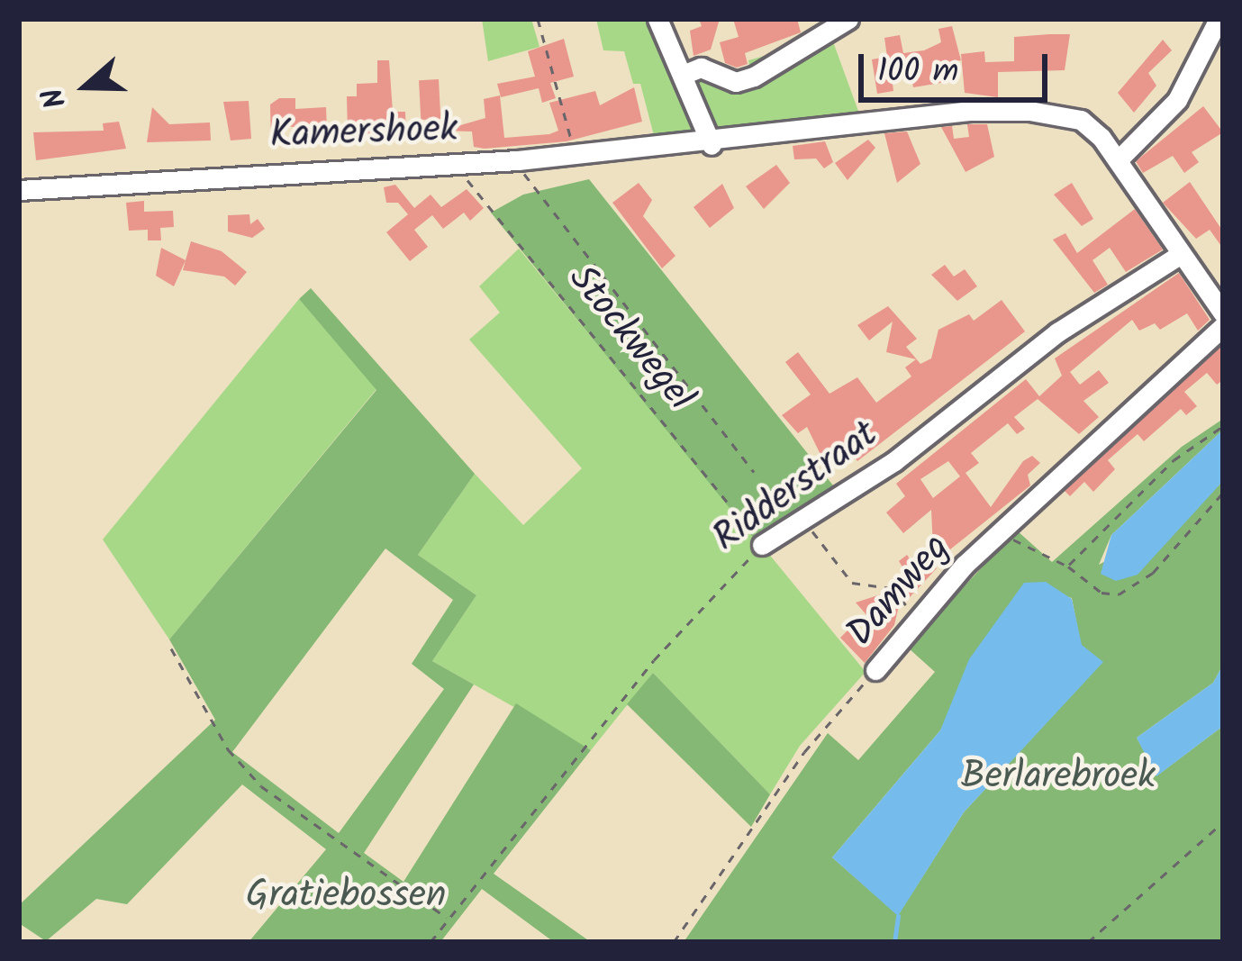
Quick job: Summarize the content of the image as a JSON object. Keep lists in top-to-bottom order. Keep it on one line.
{"streets":{"street":["Kamershoek","Ridderstraat","Damweg"],"path":["Stockwegel"]},"crossings":[["Kamershoek","Stockwegel"],["Kamershoek","Ridderstraat"],["Stockwegel","Ridderstraat"]],"parks":["Berlarebroek","Gratiebossen"],"scale_bar":"100 m","north":"left"}
